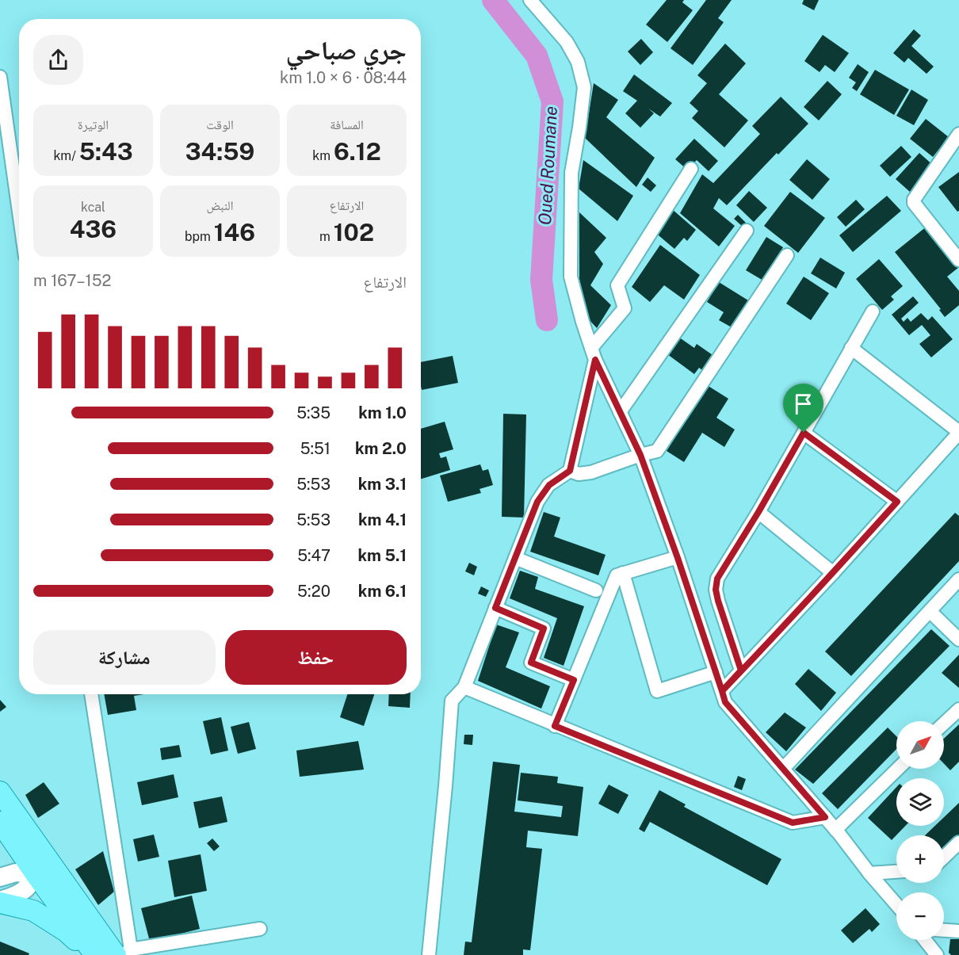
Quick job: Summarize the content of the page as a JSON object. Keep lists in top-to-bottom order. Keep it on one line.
{"water":["Oued Roumane"],"north":"top right","page":{"heading":["جري صباحي","08:44 · 6 × 1.0 km"],"stats":[["المسافة","6.12 km"],["الوقت","34:59"],["الوتيرة","5:43 /km"],["الارتفاع","102 m"],["النبض","146 bpm"],["kcal","436"]],"chart":["الارتفاع","152–167 m"],"list":[{"name":"1.0 km","note":"5:35"},{"name":"2.0 km","note":"5:51"},{"name":"3.1 km","note":"5:53"},{"name":"4.1 km","note":"5:53"},{"name":"5.1 km","note":"5:47"},{"name":"6.1 km","note":"5:20"}],"buttons":["حفظ","مشاركة"],"map_buttons":["+","−"]}}
